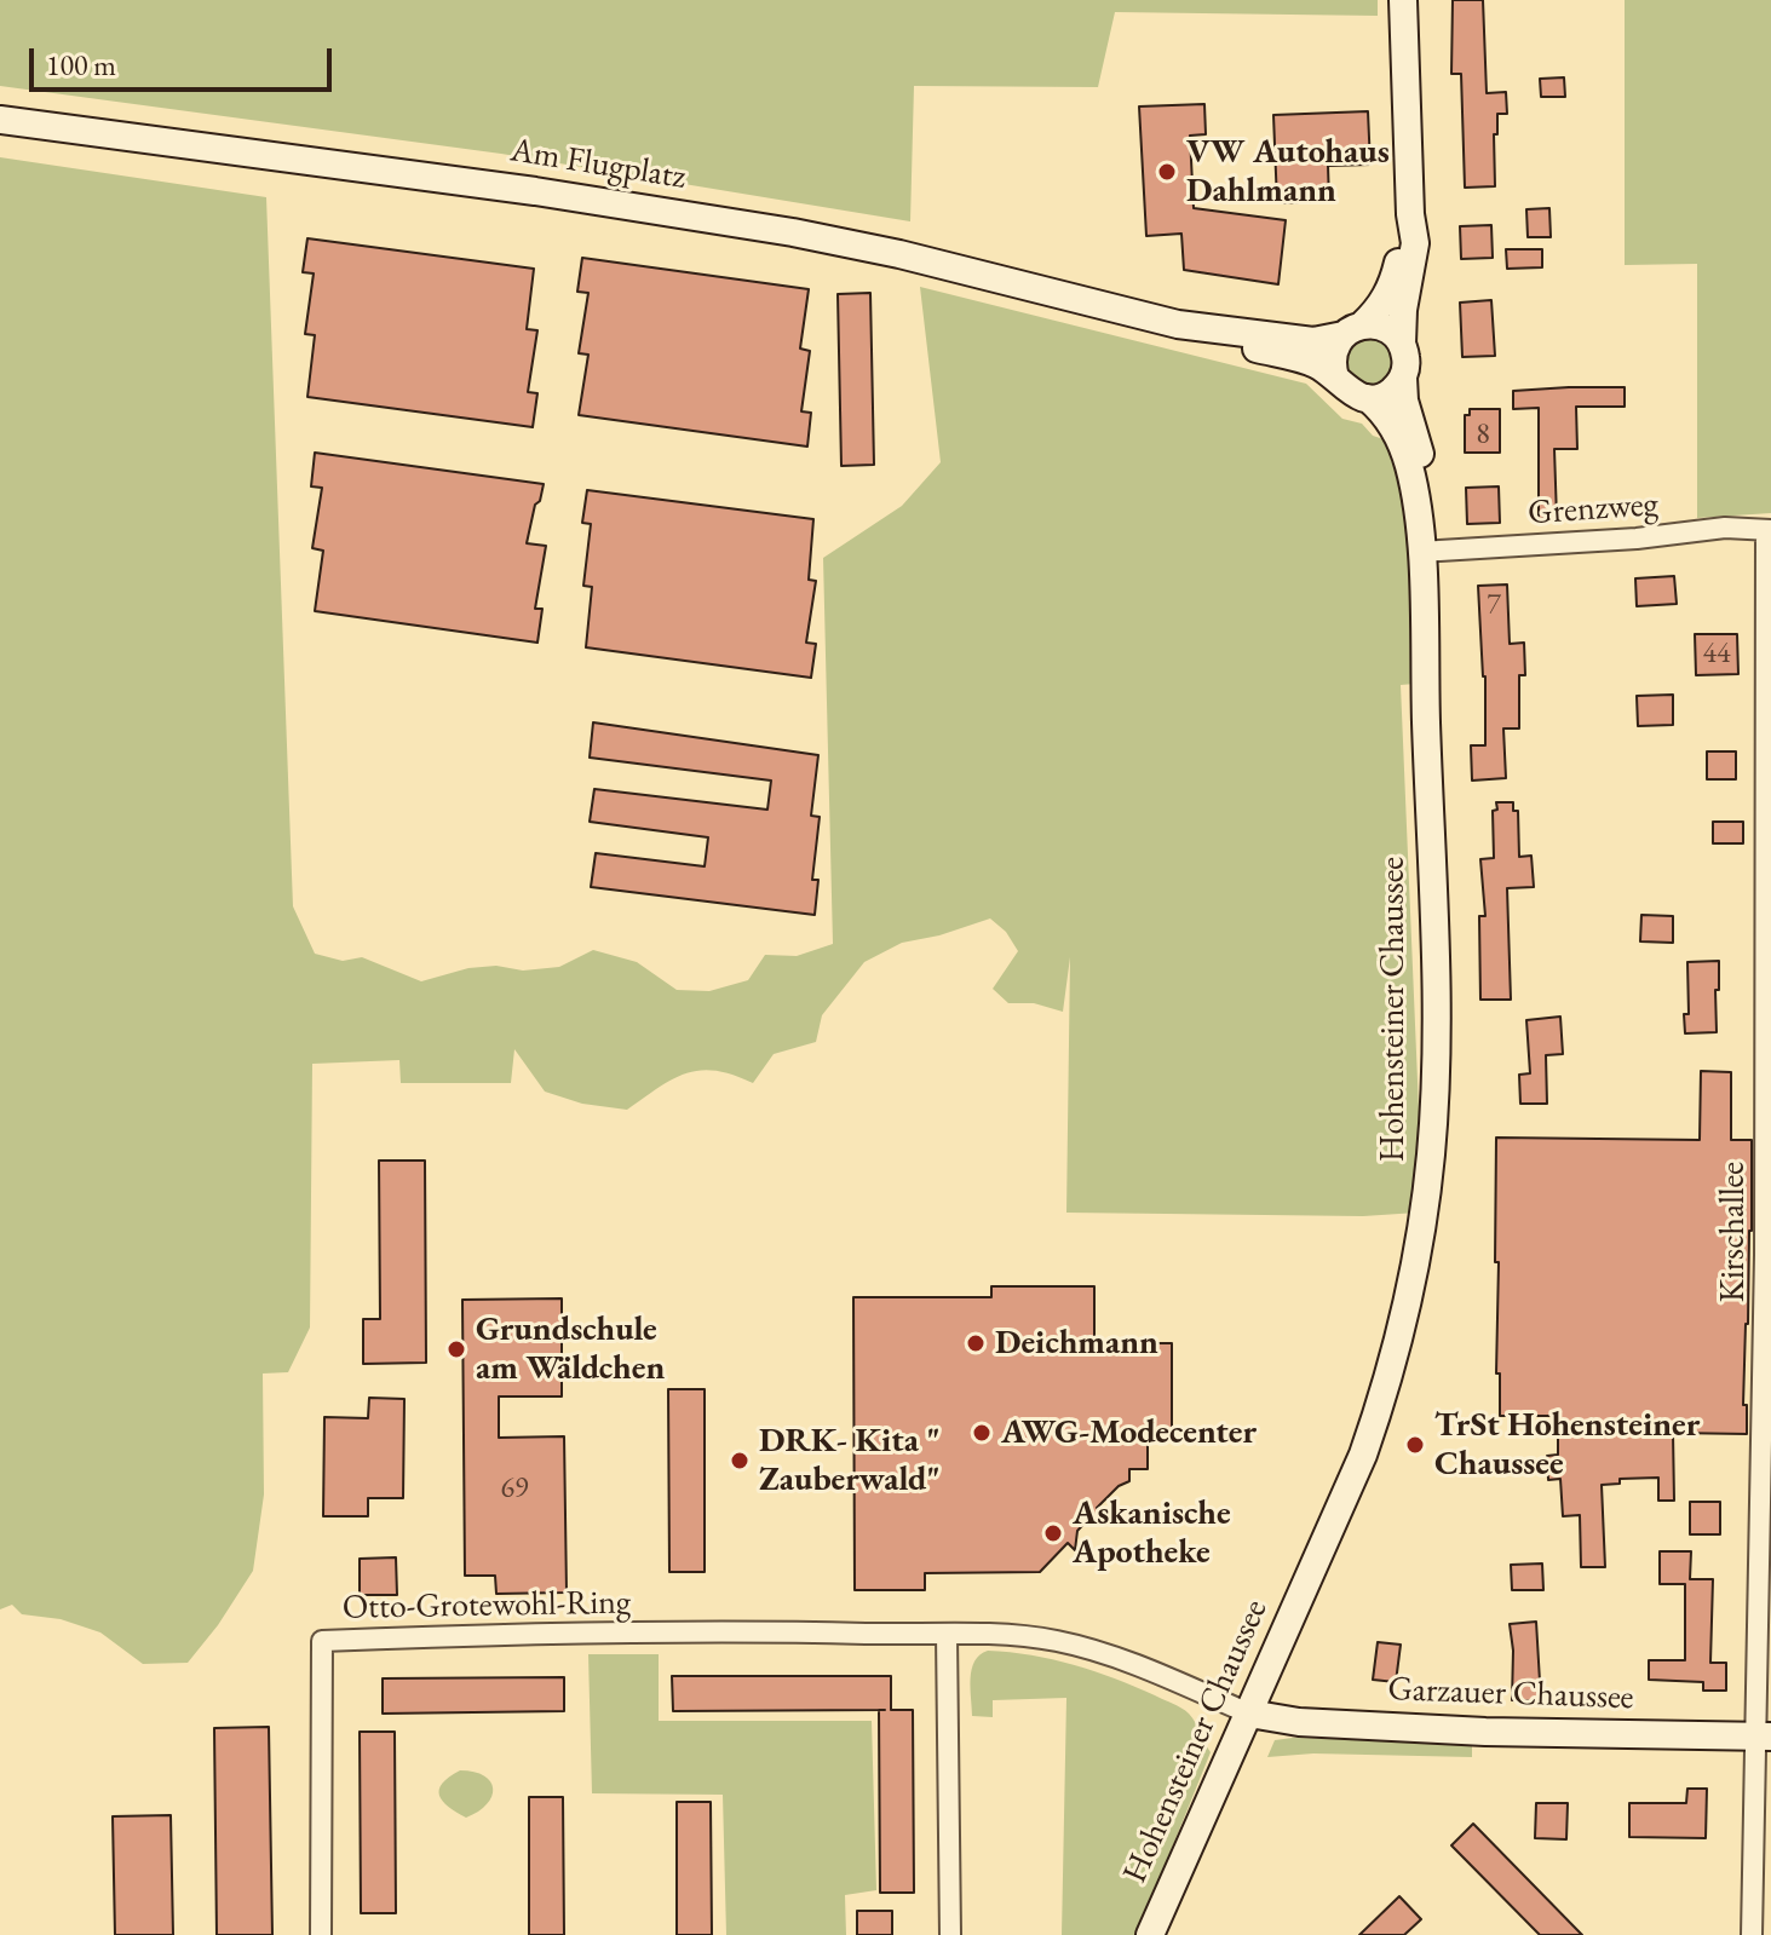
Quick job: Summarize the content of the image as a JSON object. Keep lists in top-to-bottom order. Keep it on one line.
{"streets":{"main road":["Am Flugplatz","Hohensteiner Chaussee","Garzauer Chaussee"],"street":["Grenzweg","Kirschallee","Otto-Grotewohl-Ring"]},"crossings":[["Am Flugplatz","Hohensteiner Chaussee"],["Grenzweg","Hohensteiner Chaussee"],["Grenzweg","Kirschallee"],["Hohensteiner Chaussee","Otto-Grotewohl-Ring"],["Hohensteiner Chaussee","Garzauer Chaussee"],["Kirschallee","Garzauer Chaussee"],["Otto-Grotewohl-Ring","Garzauer Chaussee"]],"places":["VW Autohaus Dahlmann","Deichmann","Grundschule am Wäldchen","AWG-Modecenter","TrSt Hohensteiner Chaussee","DRK- Kita \" Zauberwald\"","Askanische Apotheke"],"house_numbers":["8","7","44","69"],"scale_bar":"100 m"}
